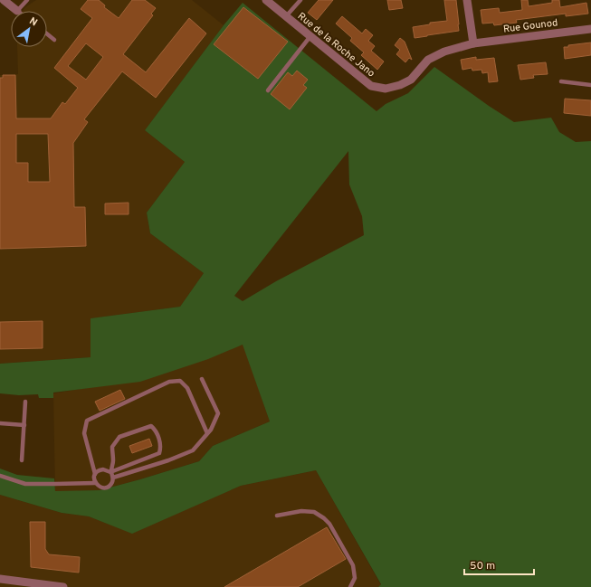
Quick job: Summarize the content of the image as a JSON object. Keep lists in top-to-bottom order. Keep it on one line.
{"streets":{"street":["Rue Gounod","Rue de la Roche Jano"]},"crossings":[["Rue Gounod","Rue de la Roche Jano"]],"scale_bar":"50 m","north":"top right"}
